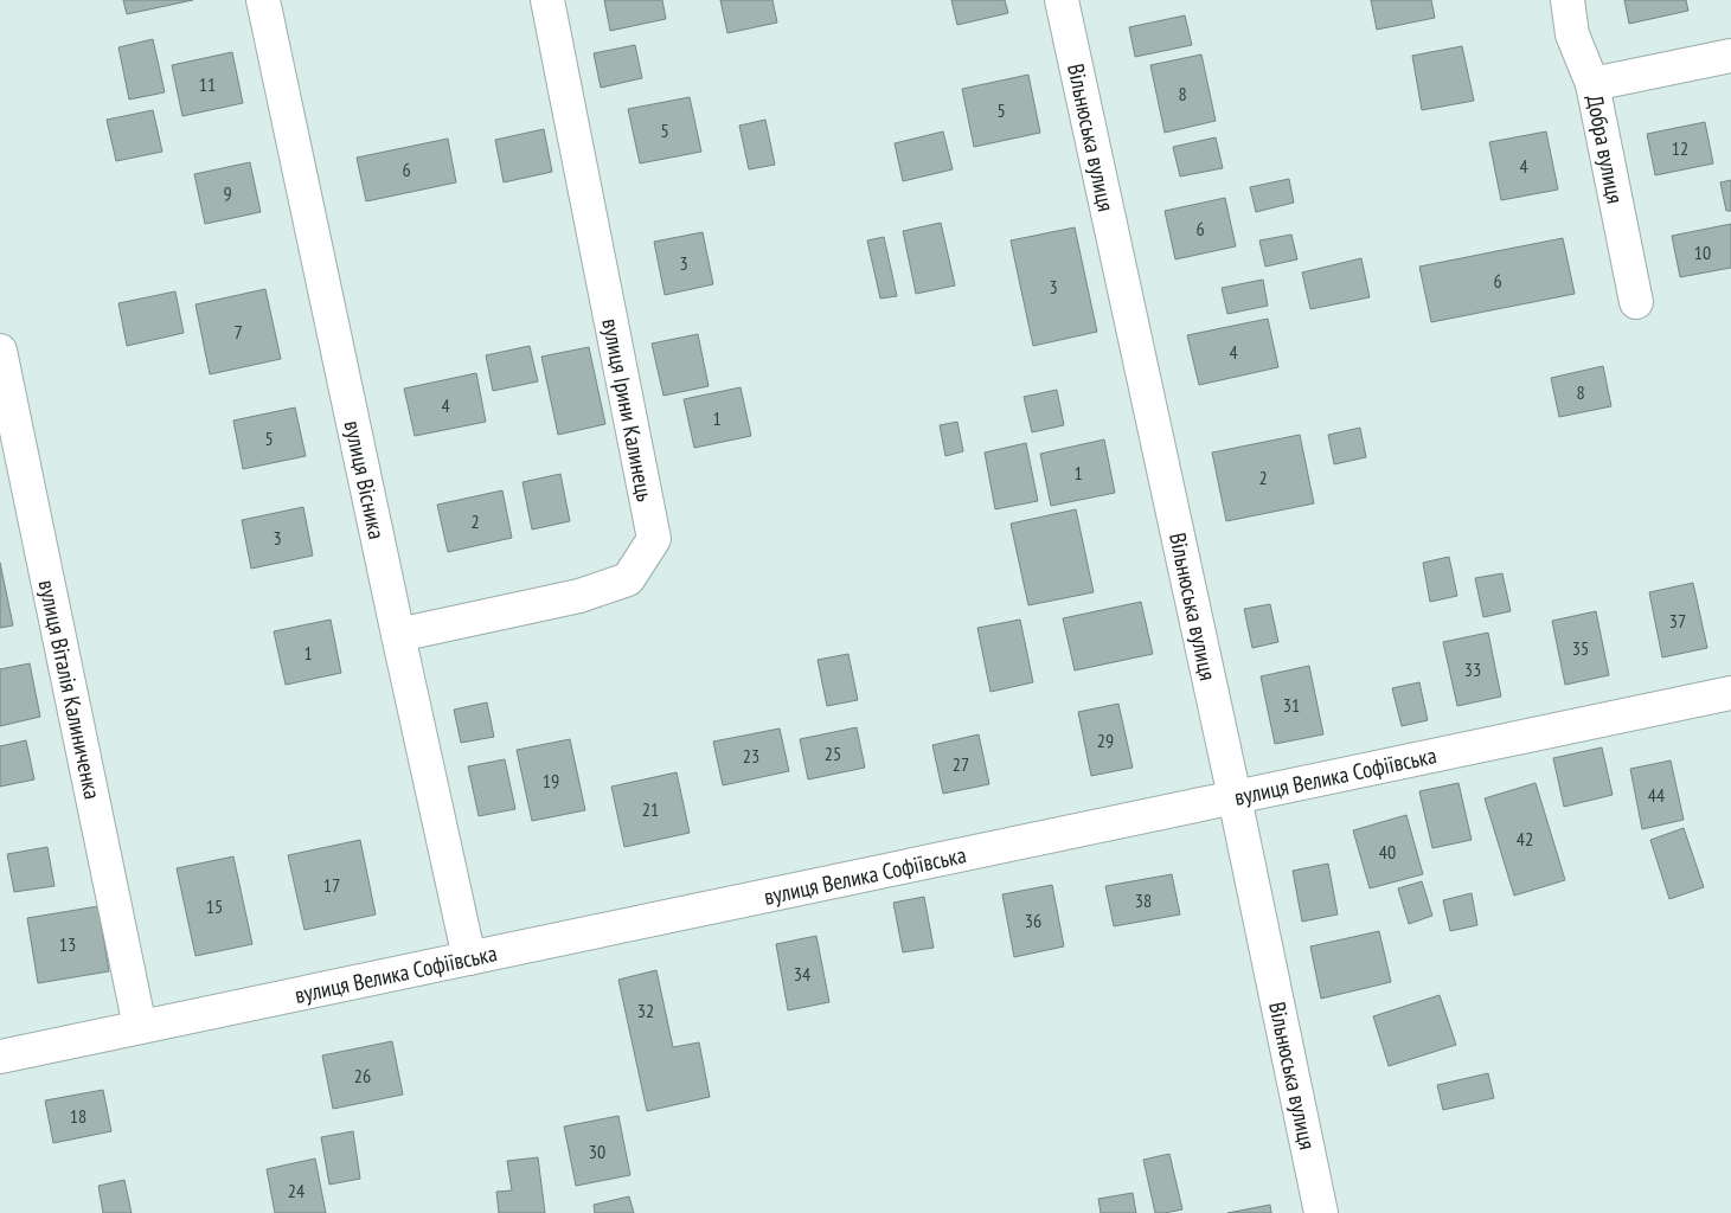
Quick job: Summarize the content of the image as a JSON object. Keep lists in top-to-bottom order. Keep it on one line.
{"streets":{"street":["Вільнюська вулиця","Добра вулиця","вулиця Ірини Калинець","вулиця Вісника","вулиця Віталія Калиниченка","вулиця Велика Софіївська"]},"crossings":[["Вільнюська вулиця","вулиця Велика Софіївська"],["вулиця Ірини Калинець","вулиця Вісника"],["вулиця Вісника","вулиця Велика Софіївська"],["вулиця Віталія Калиниченка","вулиця Велика Софіївська"]],"house_numbers":["11","8","5","5","12","4","6","9","6","10","3","6","3","7","4","8","4","1","5","1","2","2","3","37","35","1","33","31","29","25","23","27","19","44","21","42","40","17","38","15","36","13","34","32","26","18","30","24"]}
